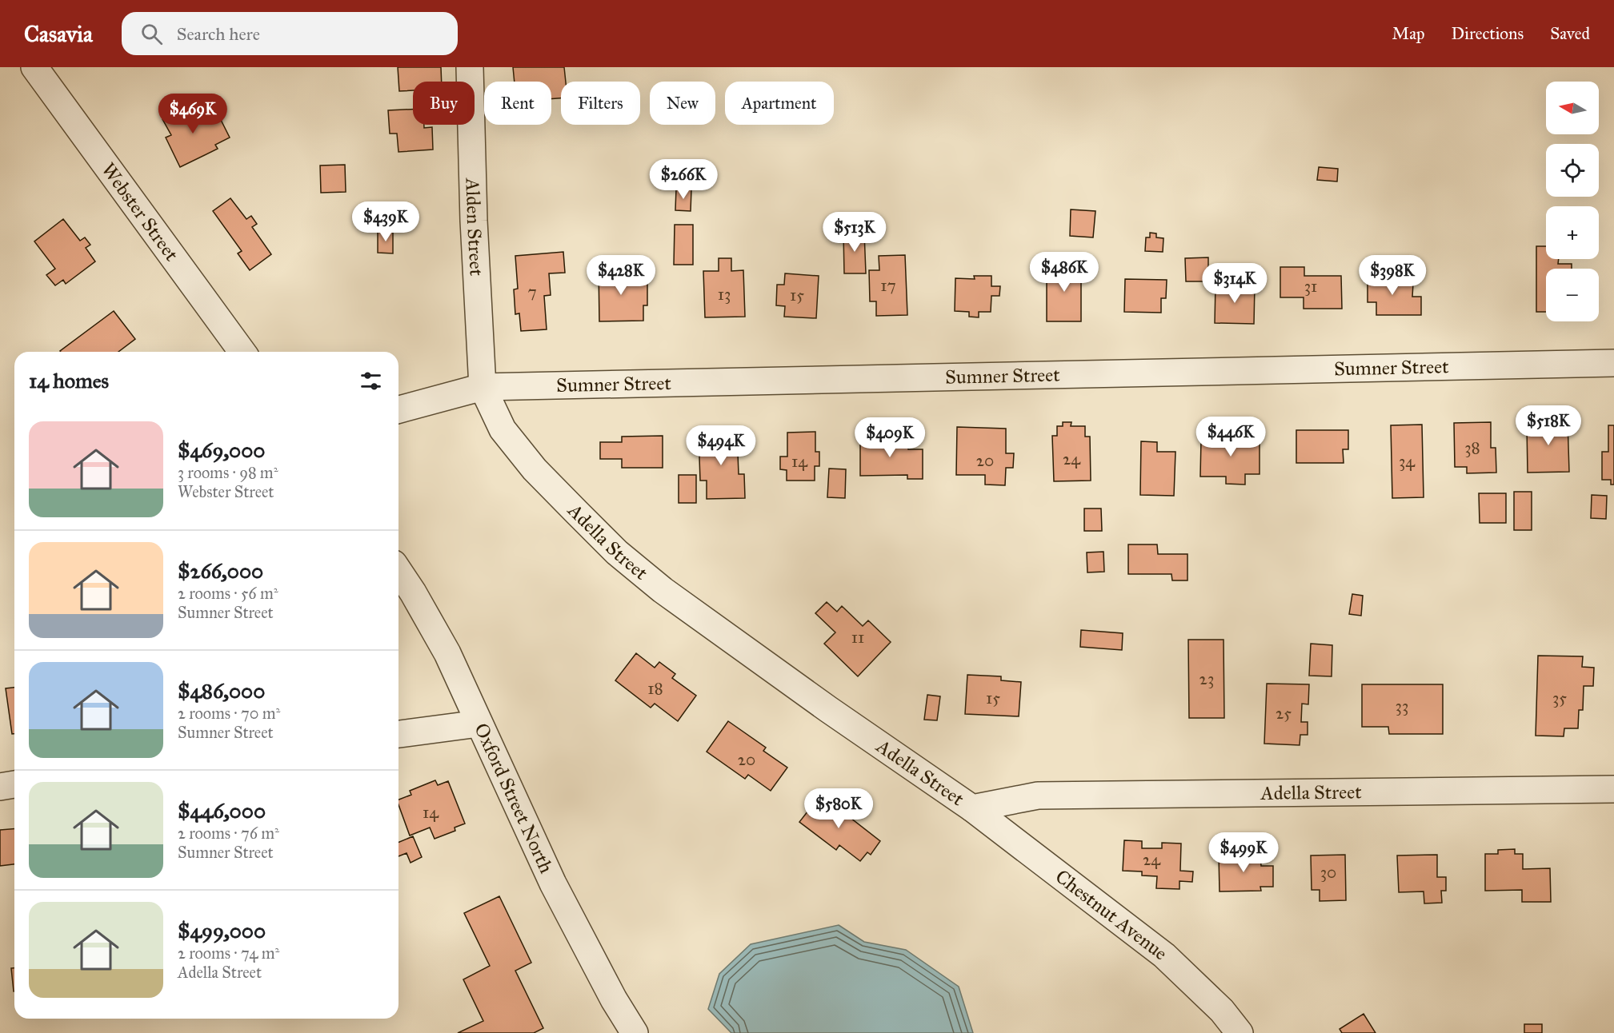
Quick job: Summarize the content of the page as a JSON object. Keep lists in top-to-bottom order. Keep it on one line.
{"streets":{"street":["Webster Street","Alden Street","Sumner Street","Adella Street","Oxford Street North","Chestnut Avenue"]},"crossings":[["Alden Street","Sumner Street"],["Alden Street","Adella Street"],["Sumner Street","Adella Street"],["Adella Street","Chestnut Avenue"]],"house_numbers":["17","31","7","13","15","38","24","20","14","34","11","23","18","15","35","33","25","20","14","24","30"],"north":"left","page":{"header":"Casavia","search":"Search here","nav":["Map","Directions","Saved"],"map_buttons":["+","−"],"chip":["Buy","Rent","Filters","New","Apartment"],"price":["$469K","$266K","$439K","$513K","$486K","$428K","$398K","$314K","$518K","$446K","$409K","$494K","$580K","$499K"],"heading":"14 homes","list":[{"name":"$469,000","note":"3 rooms · 98 m² · Webster Street"},{"name":"$266,000","note":"2 rooms · 56 m² · Sumner Street"},{"name":"$486,000","note":"2 rooms · 70 m² · Sumner Street"},{"name":"$446,000","note":"2 rooms · 76 m² · Sumner Street"},{"name":"$499,000","note":"2 rooms · 74 m² · Adella Street"}]}}
